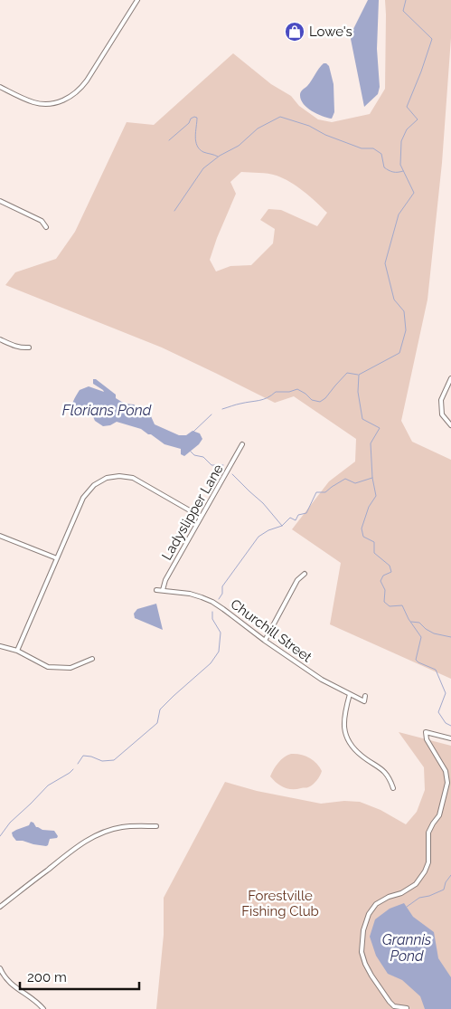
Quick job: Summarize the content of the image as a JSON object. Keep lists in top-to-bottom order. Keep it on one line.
{"streets":{"street":["Ladyslipper Lane","Churchill Street"]},"crossings":[["Ladyslipper Lane","Churchill Street"]],"water":["Florians Pond","Grannis Pond"],"parks":["Forestville Fishing Club"],"places":{"shop":["Lowe's"]},"scale_bar":"200 m"}
